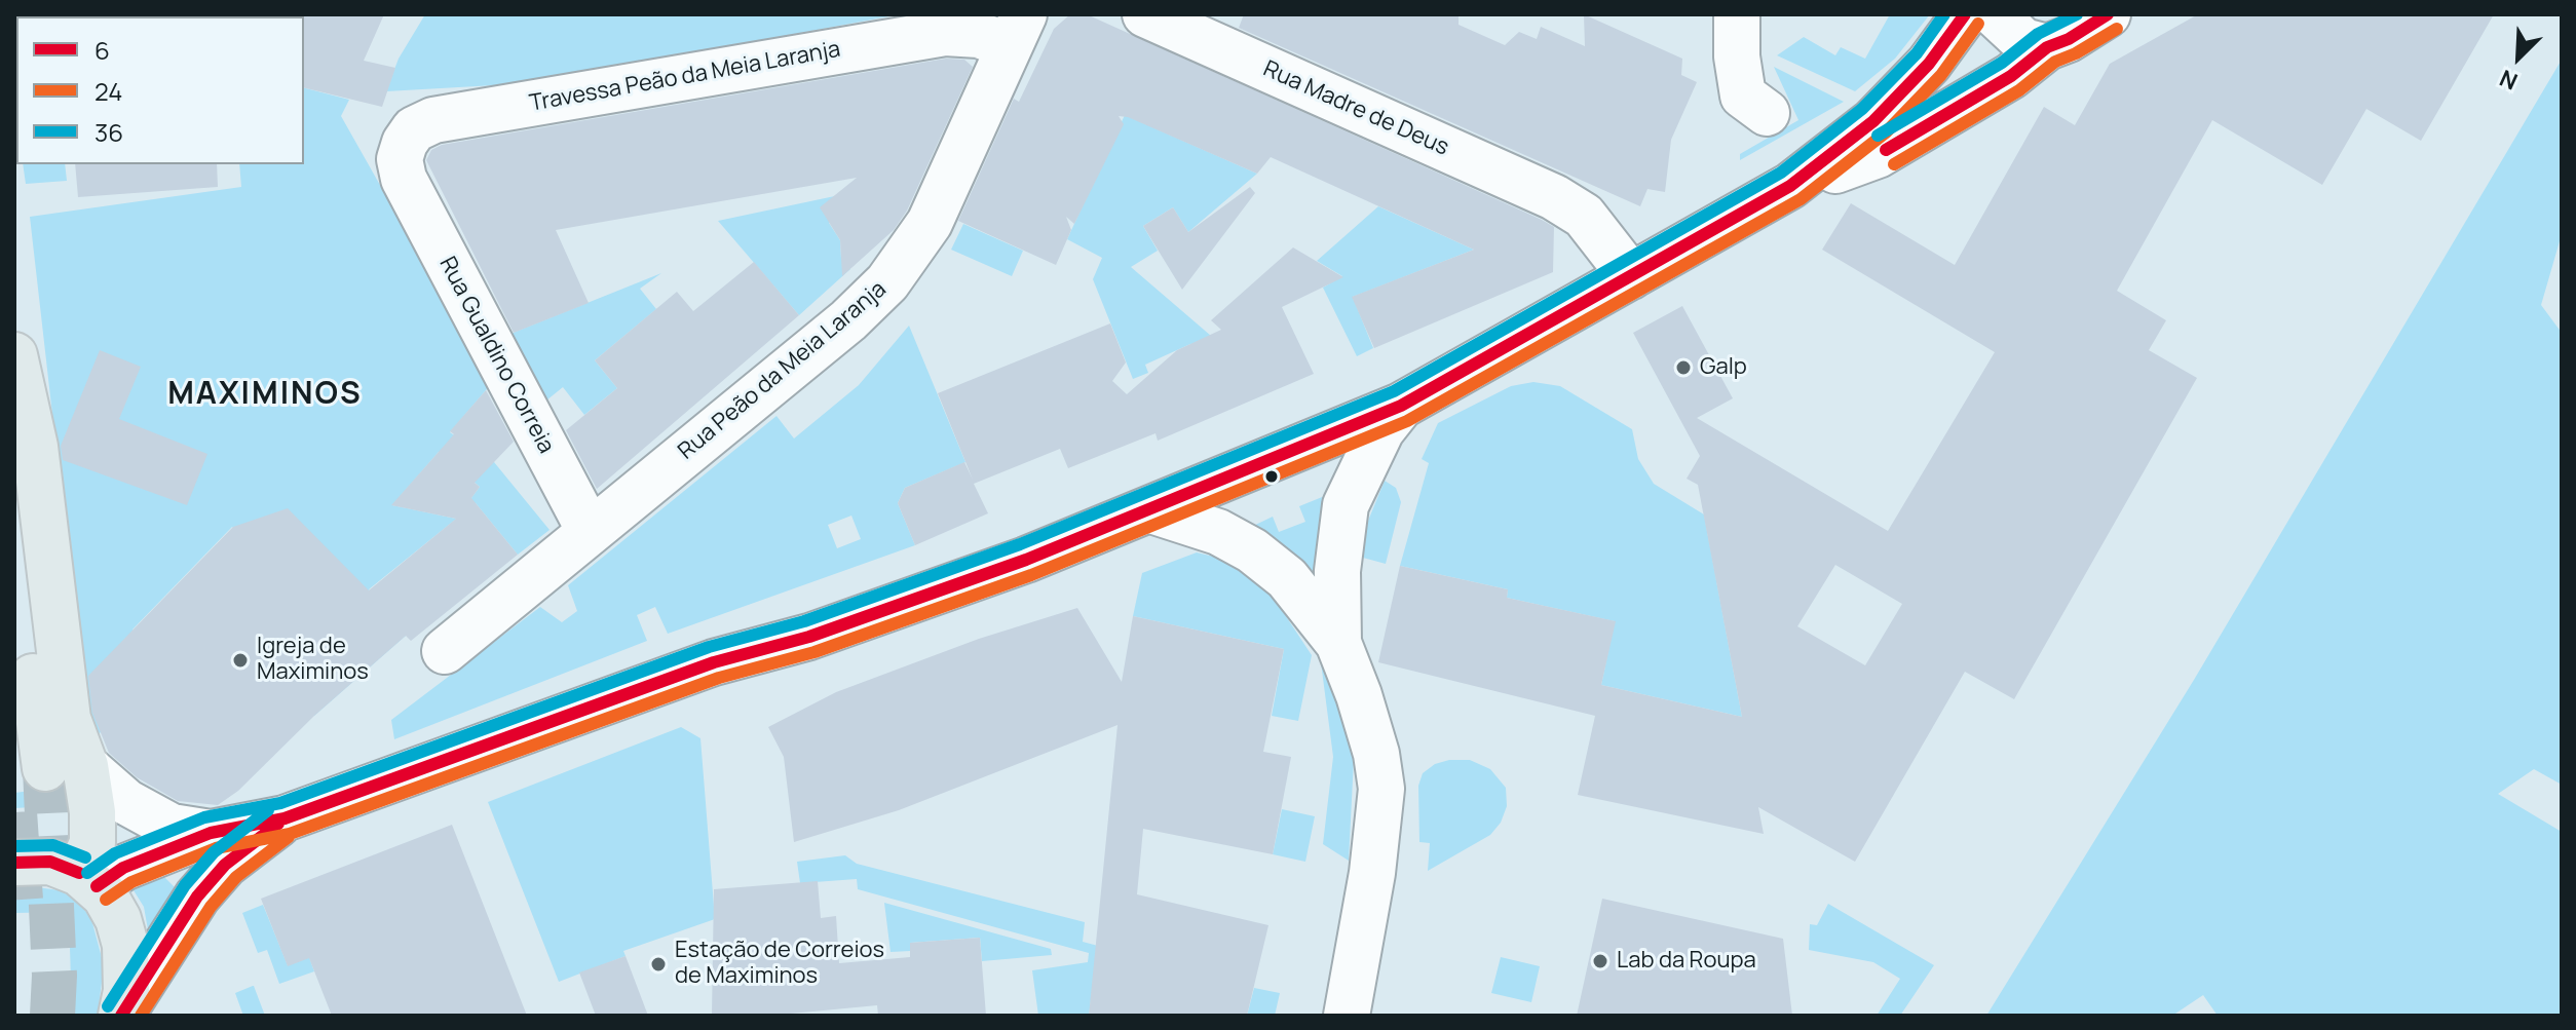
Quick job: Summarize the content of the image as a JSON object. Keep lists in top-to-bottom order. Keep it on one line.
{"streets":{"street":["Travessa Peão da Meia Laranja","Rua Madre de Deus","Rua Gualdino Correia","Rua Peão da Meia Laranja"]},"crossings":[["Travessa Peão da Meia Laranja","Rua Gualdino Correia"],["Travessa Peão da Meia Laranja","Rua Peão da Meia Laranja"],["Rua Gualdino Correia","Rua Peão da Meia Laranja"]],"districts":["MAXIMINOS"],"places":["Galp","Igreja de Maximinos","Lab da Roupa","Estação de Correios de Maximinos"],"lines":["transit line 6","transit line 36","transit line 24"],"legend":["6","24","36"],"north":"bottom left"}
